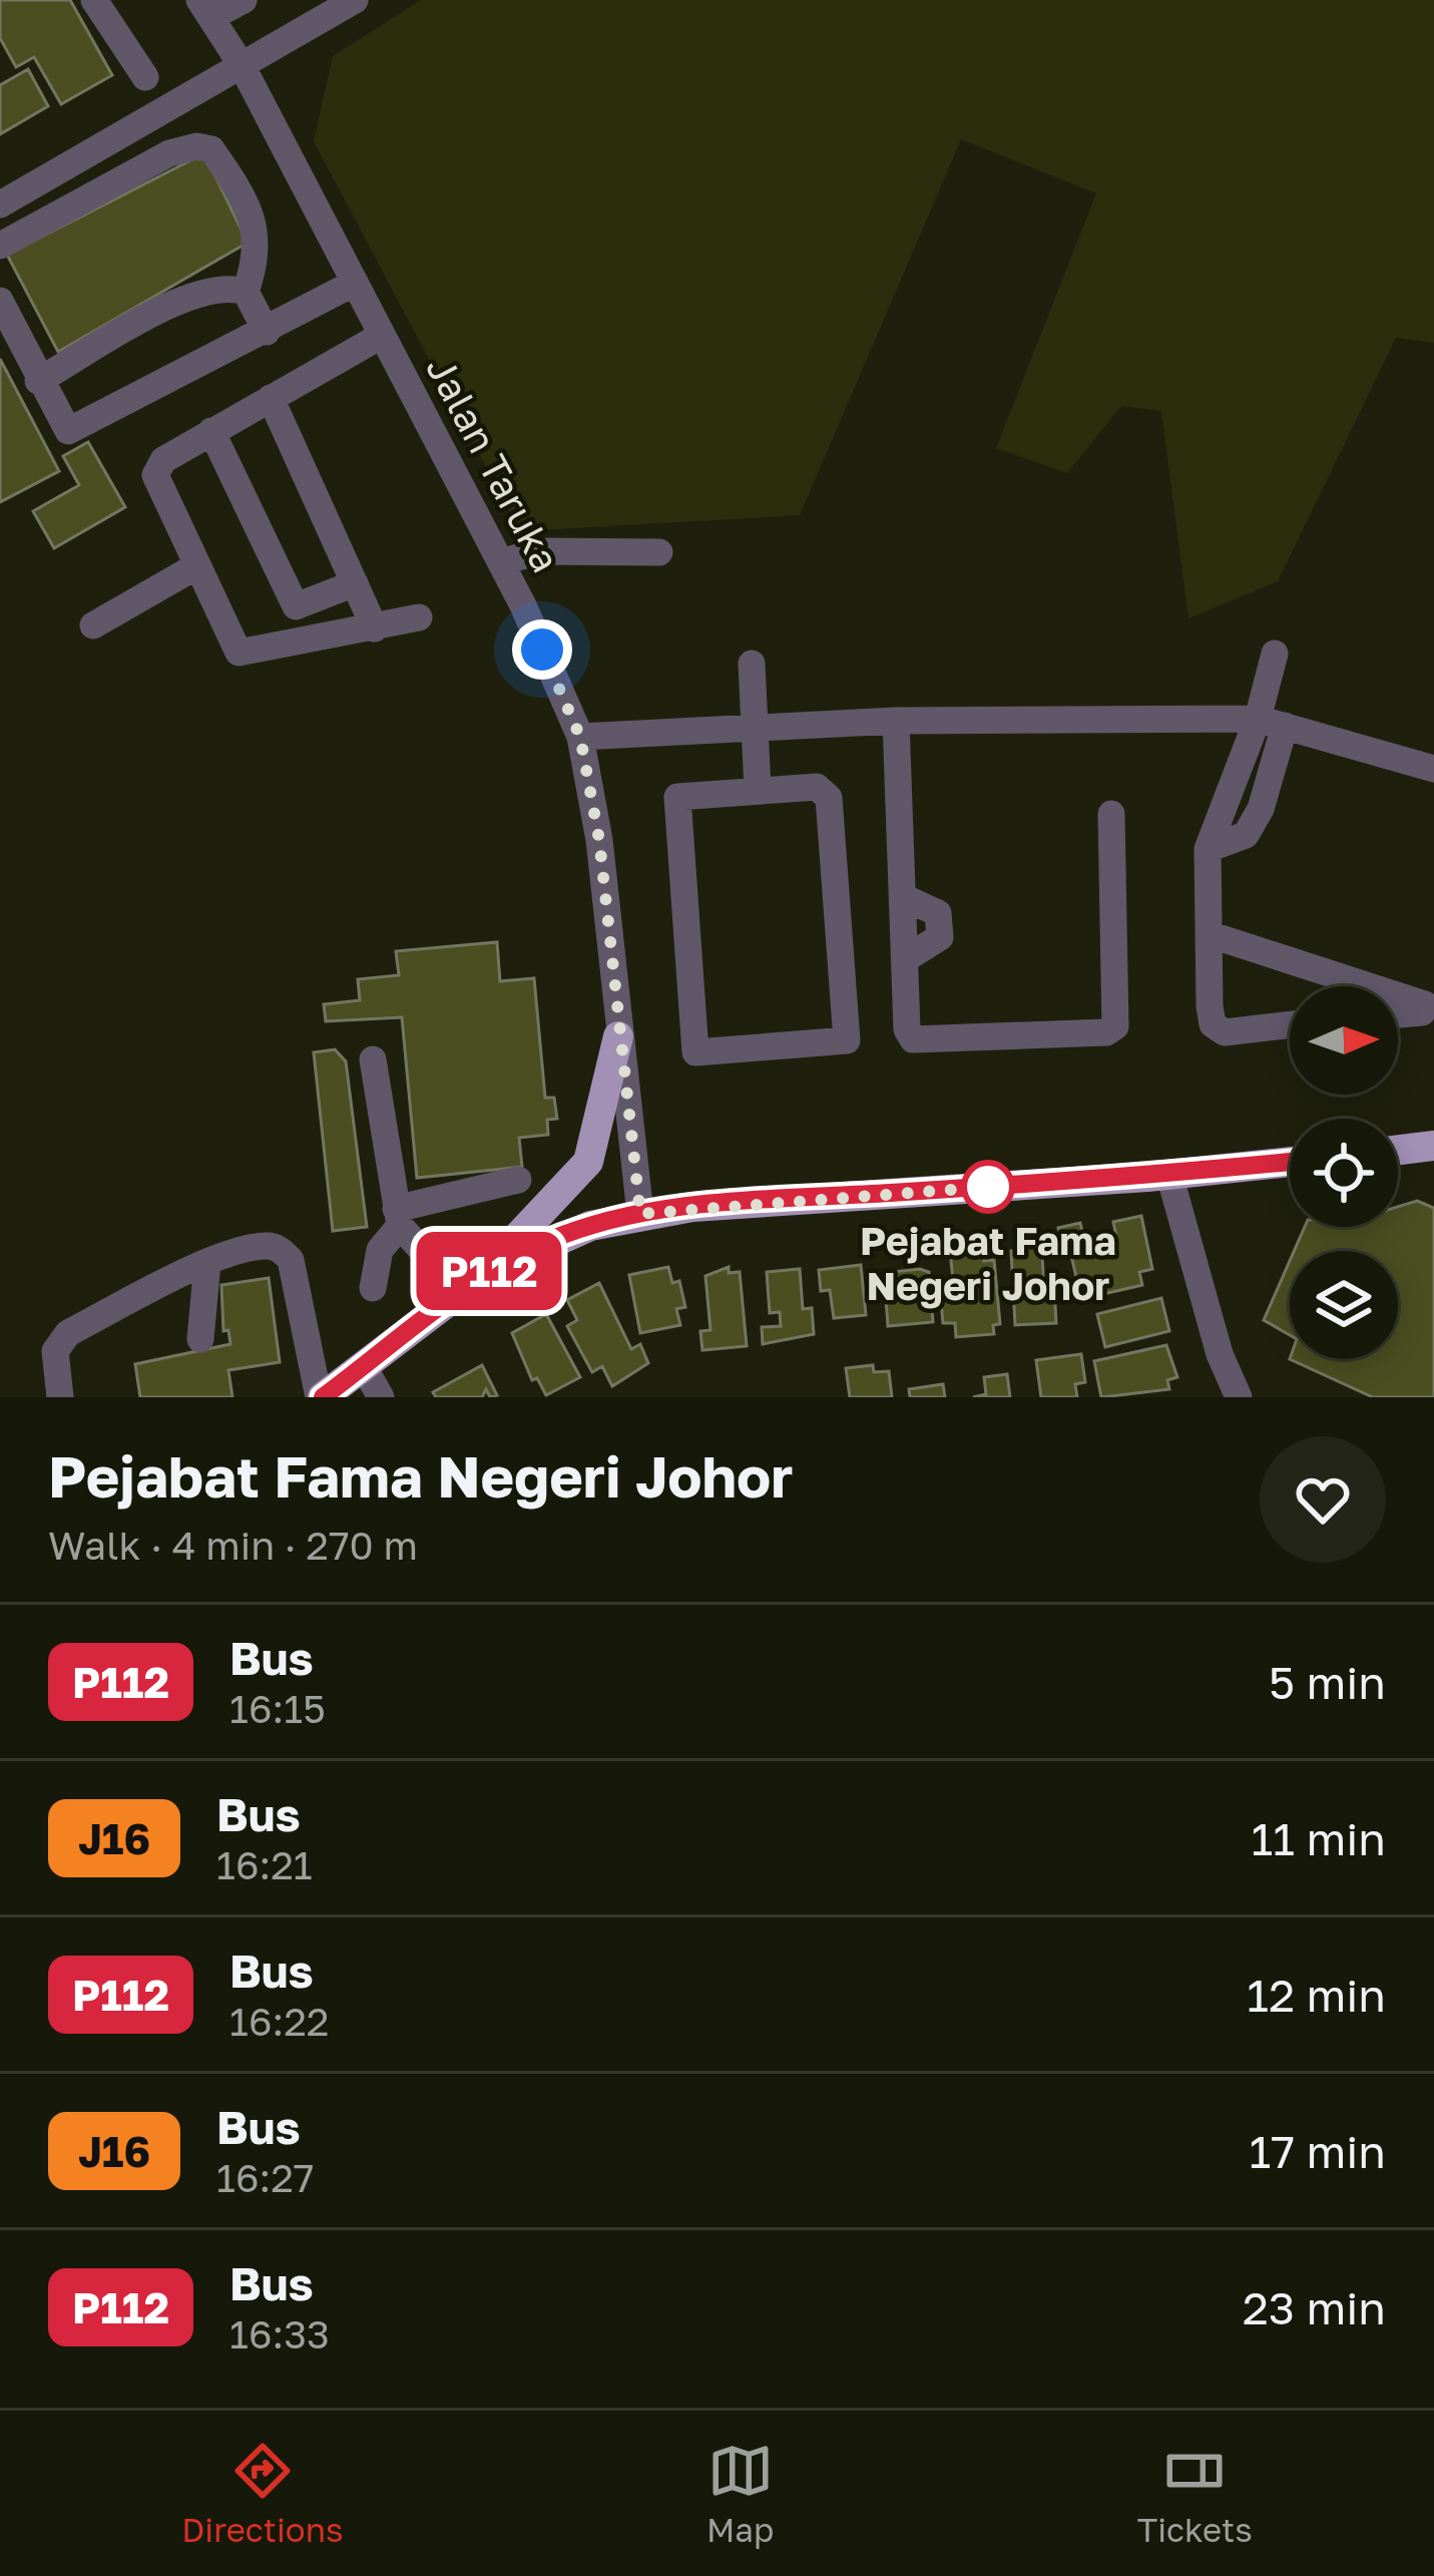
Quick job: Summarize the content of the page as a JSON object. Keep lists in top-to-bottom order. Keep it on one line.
{"streets":{"street":["Jalan Taruka"]},"places":["Pejabat Fama Negeri Johor"],"lines":["bus line P112"],"north":"right","page":{"on_map":"P112","heading":["Pejabat Fama Negeri Johor","Walk · 4 min · 270 m"],"list":[{"mark":"P112","name":"Bus","note":"16:15","value":"5 min"},{"mark":"J16","name":"Bus","note":"16:21","value":"11 min"},{"mark":"P112","name":"Bus","note":"16:22","value":"12 min"},{"mark":"J16","name":"Bus","note":"16:27","value":"17 min"},{"mark":"P112","name":"Bus","note":"16:33","value":"23 min"}],"tabs":["Directions","Map","Tickets"]}}
